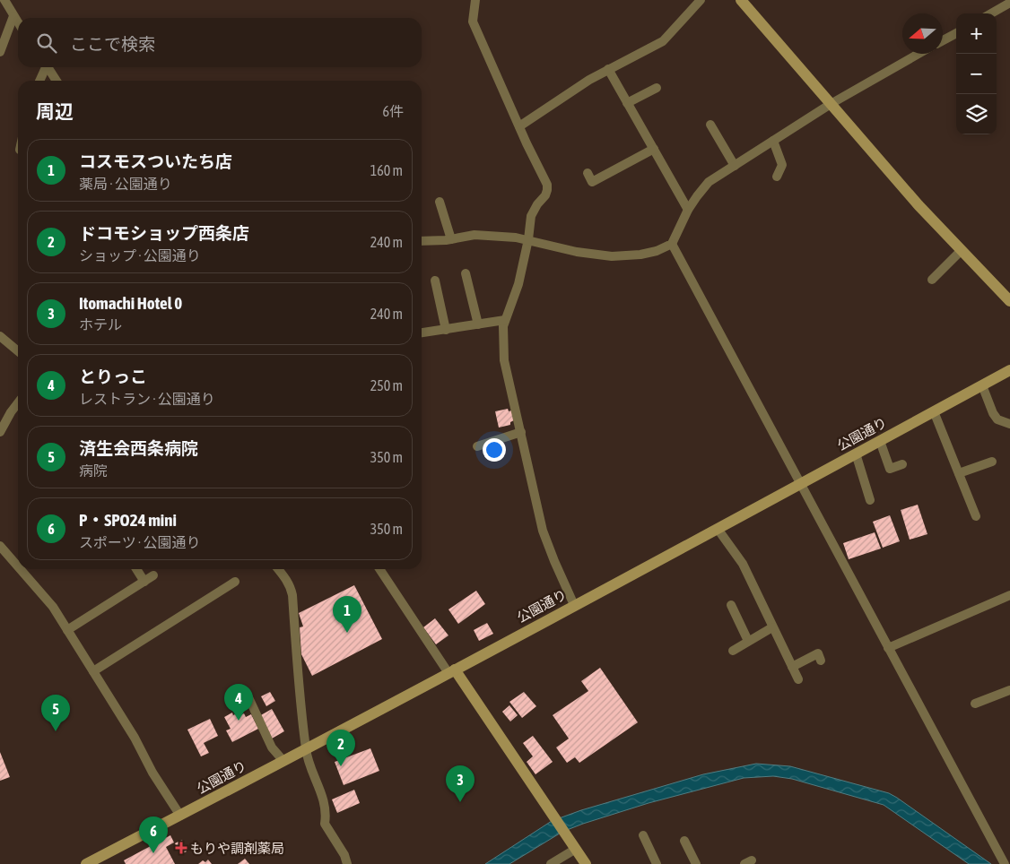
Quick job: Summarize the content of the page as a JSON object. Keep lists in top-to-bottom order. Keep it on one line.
{"streets":{"street":["公園通り"]},"places":{"health":["もりや調剤薬局"]},"north":"left","page":{"map_buttons":["+","−"],"search":"ここで検索","heading":["周辺","6件"],"list":[{"mark":"1","name":"コスモスついたち店","note":"薬局 · 公園通り","value":"160 m"},{"mark":"2","name":"ドコモショップ西条店","note":"ショップ · 公園通り","value":"240 m"},{"mark":"3","name":"Itomachi Hotel 0","note":"ホテル","value":"240 m"},{"mark":"4","name":"とりっこ","note":"レストラン · 公園通り","value":"250 m"},{"mark":"5","name":"済生会西条病院","note":"病院","value":"350 m"},{"mark":"6","name":"P・SPO24 mini","note":"スポーツ · 公園通り","value":"350 m"}],"pins":["1","4","5","2","3","6"]}}
